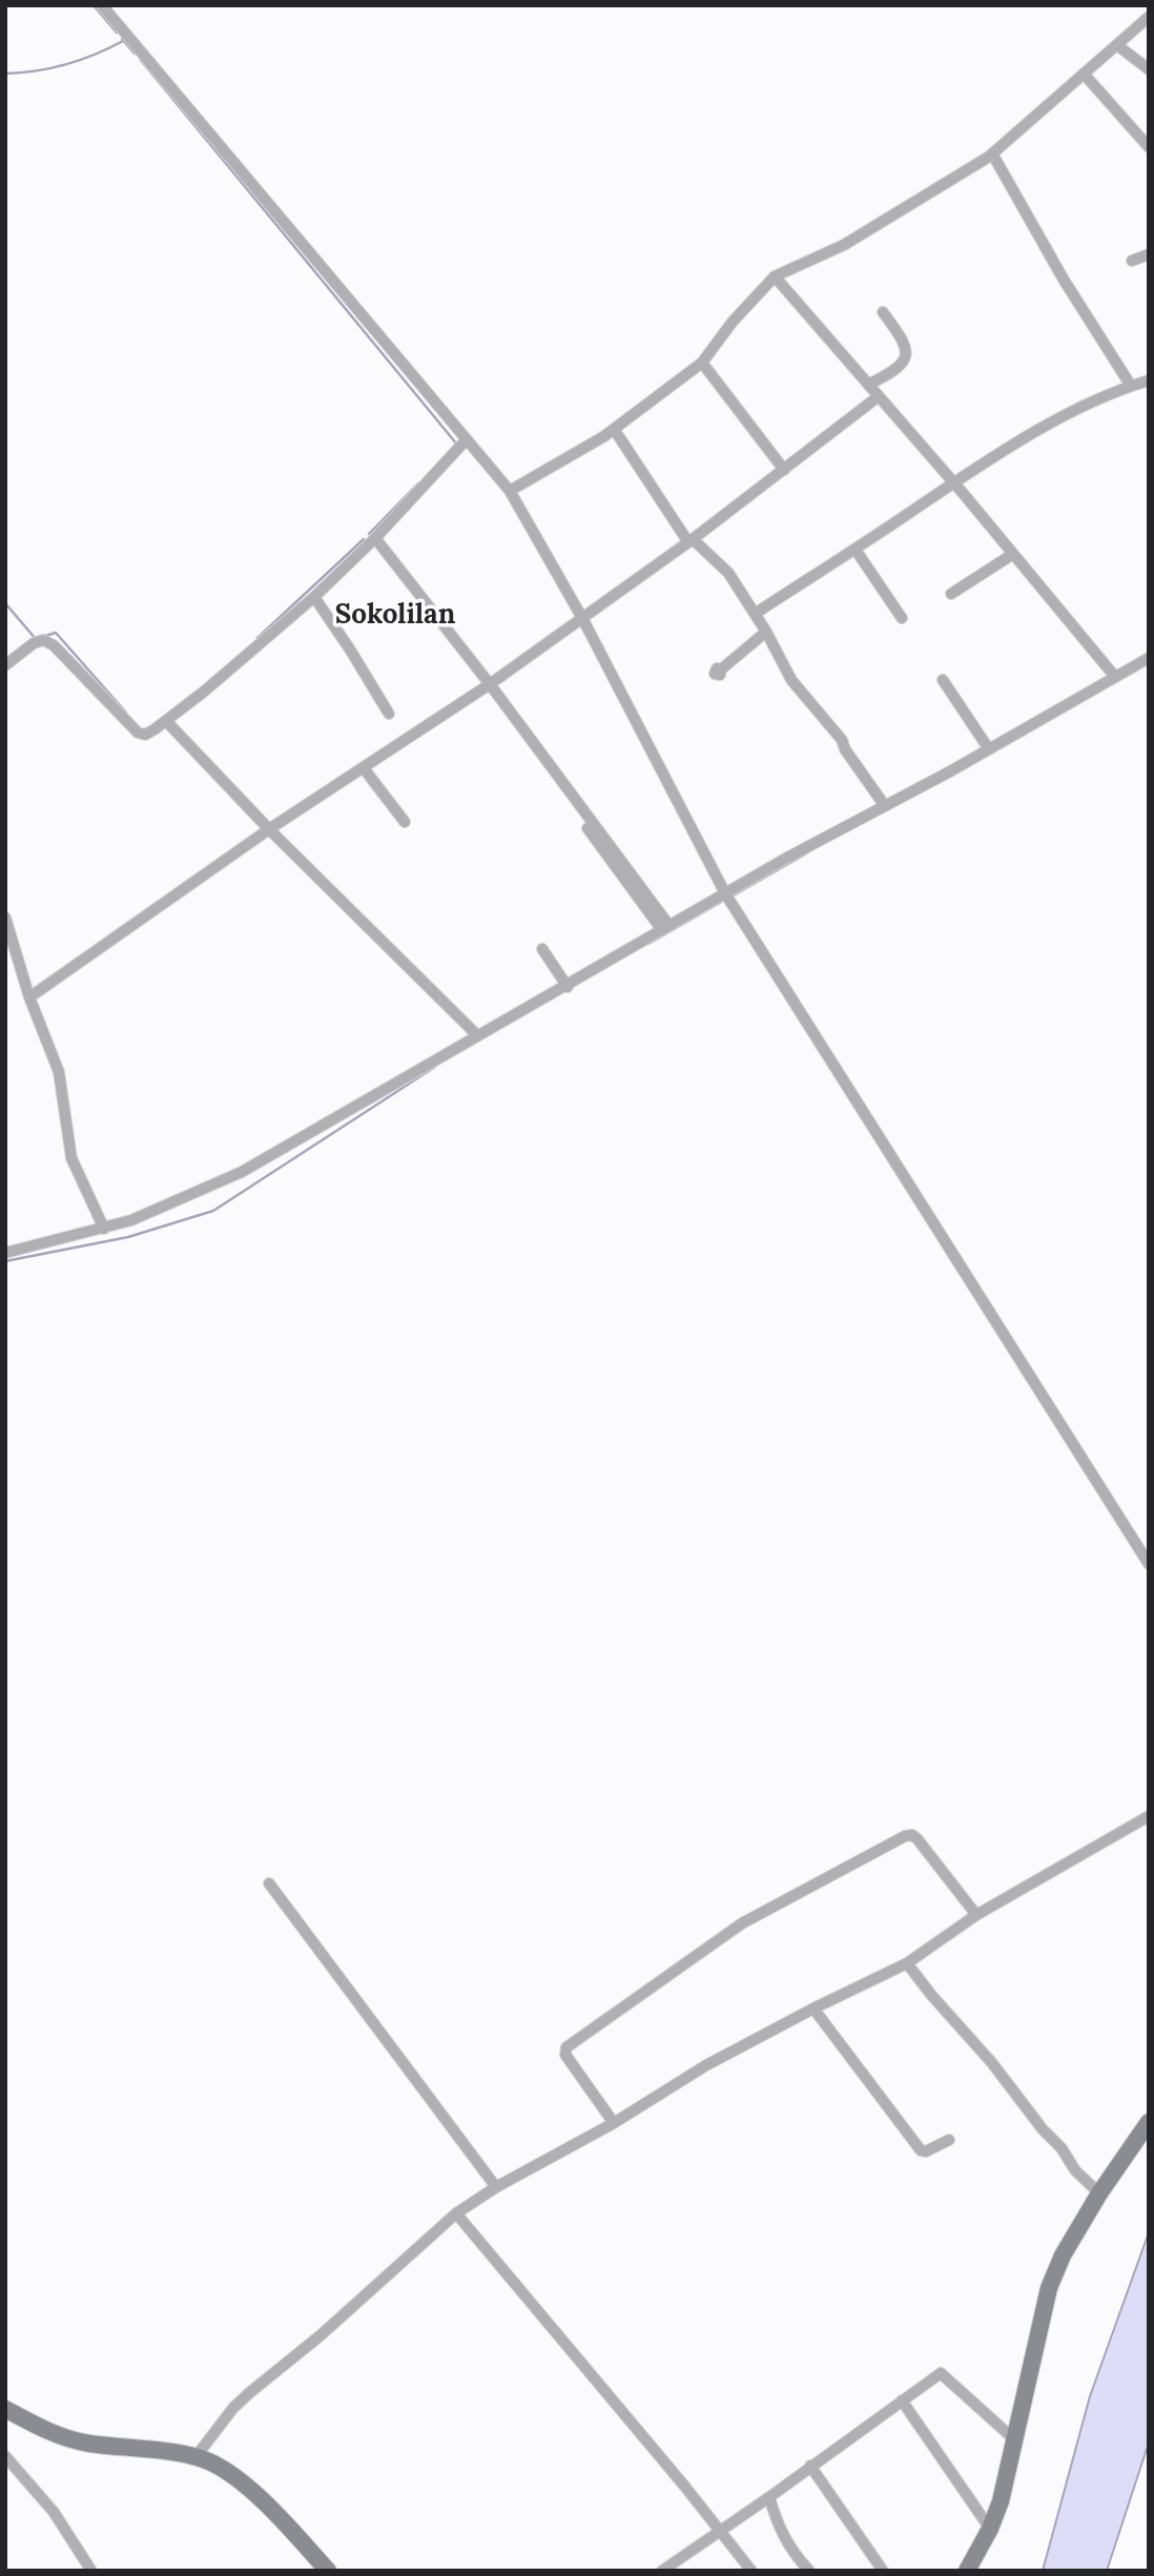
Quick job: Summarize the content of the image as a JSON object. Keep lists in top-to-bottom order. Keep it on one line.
{"districts":["Sokolilan"]}
